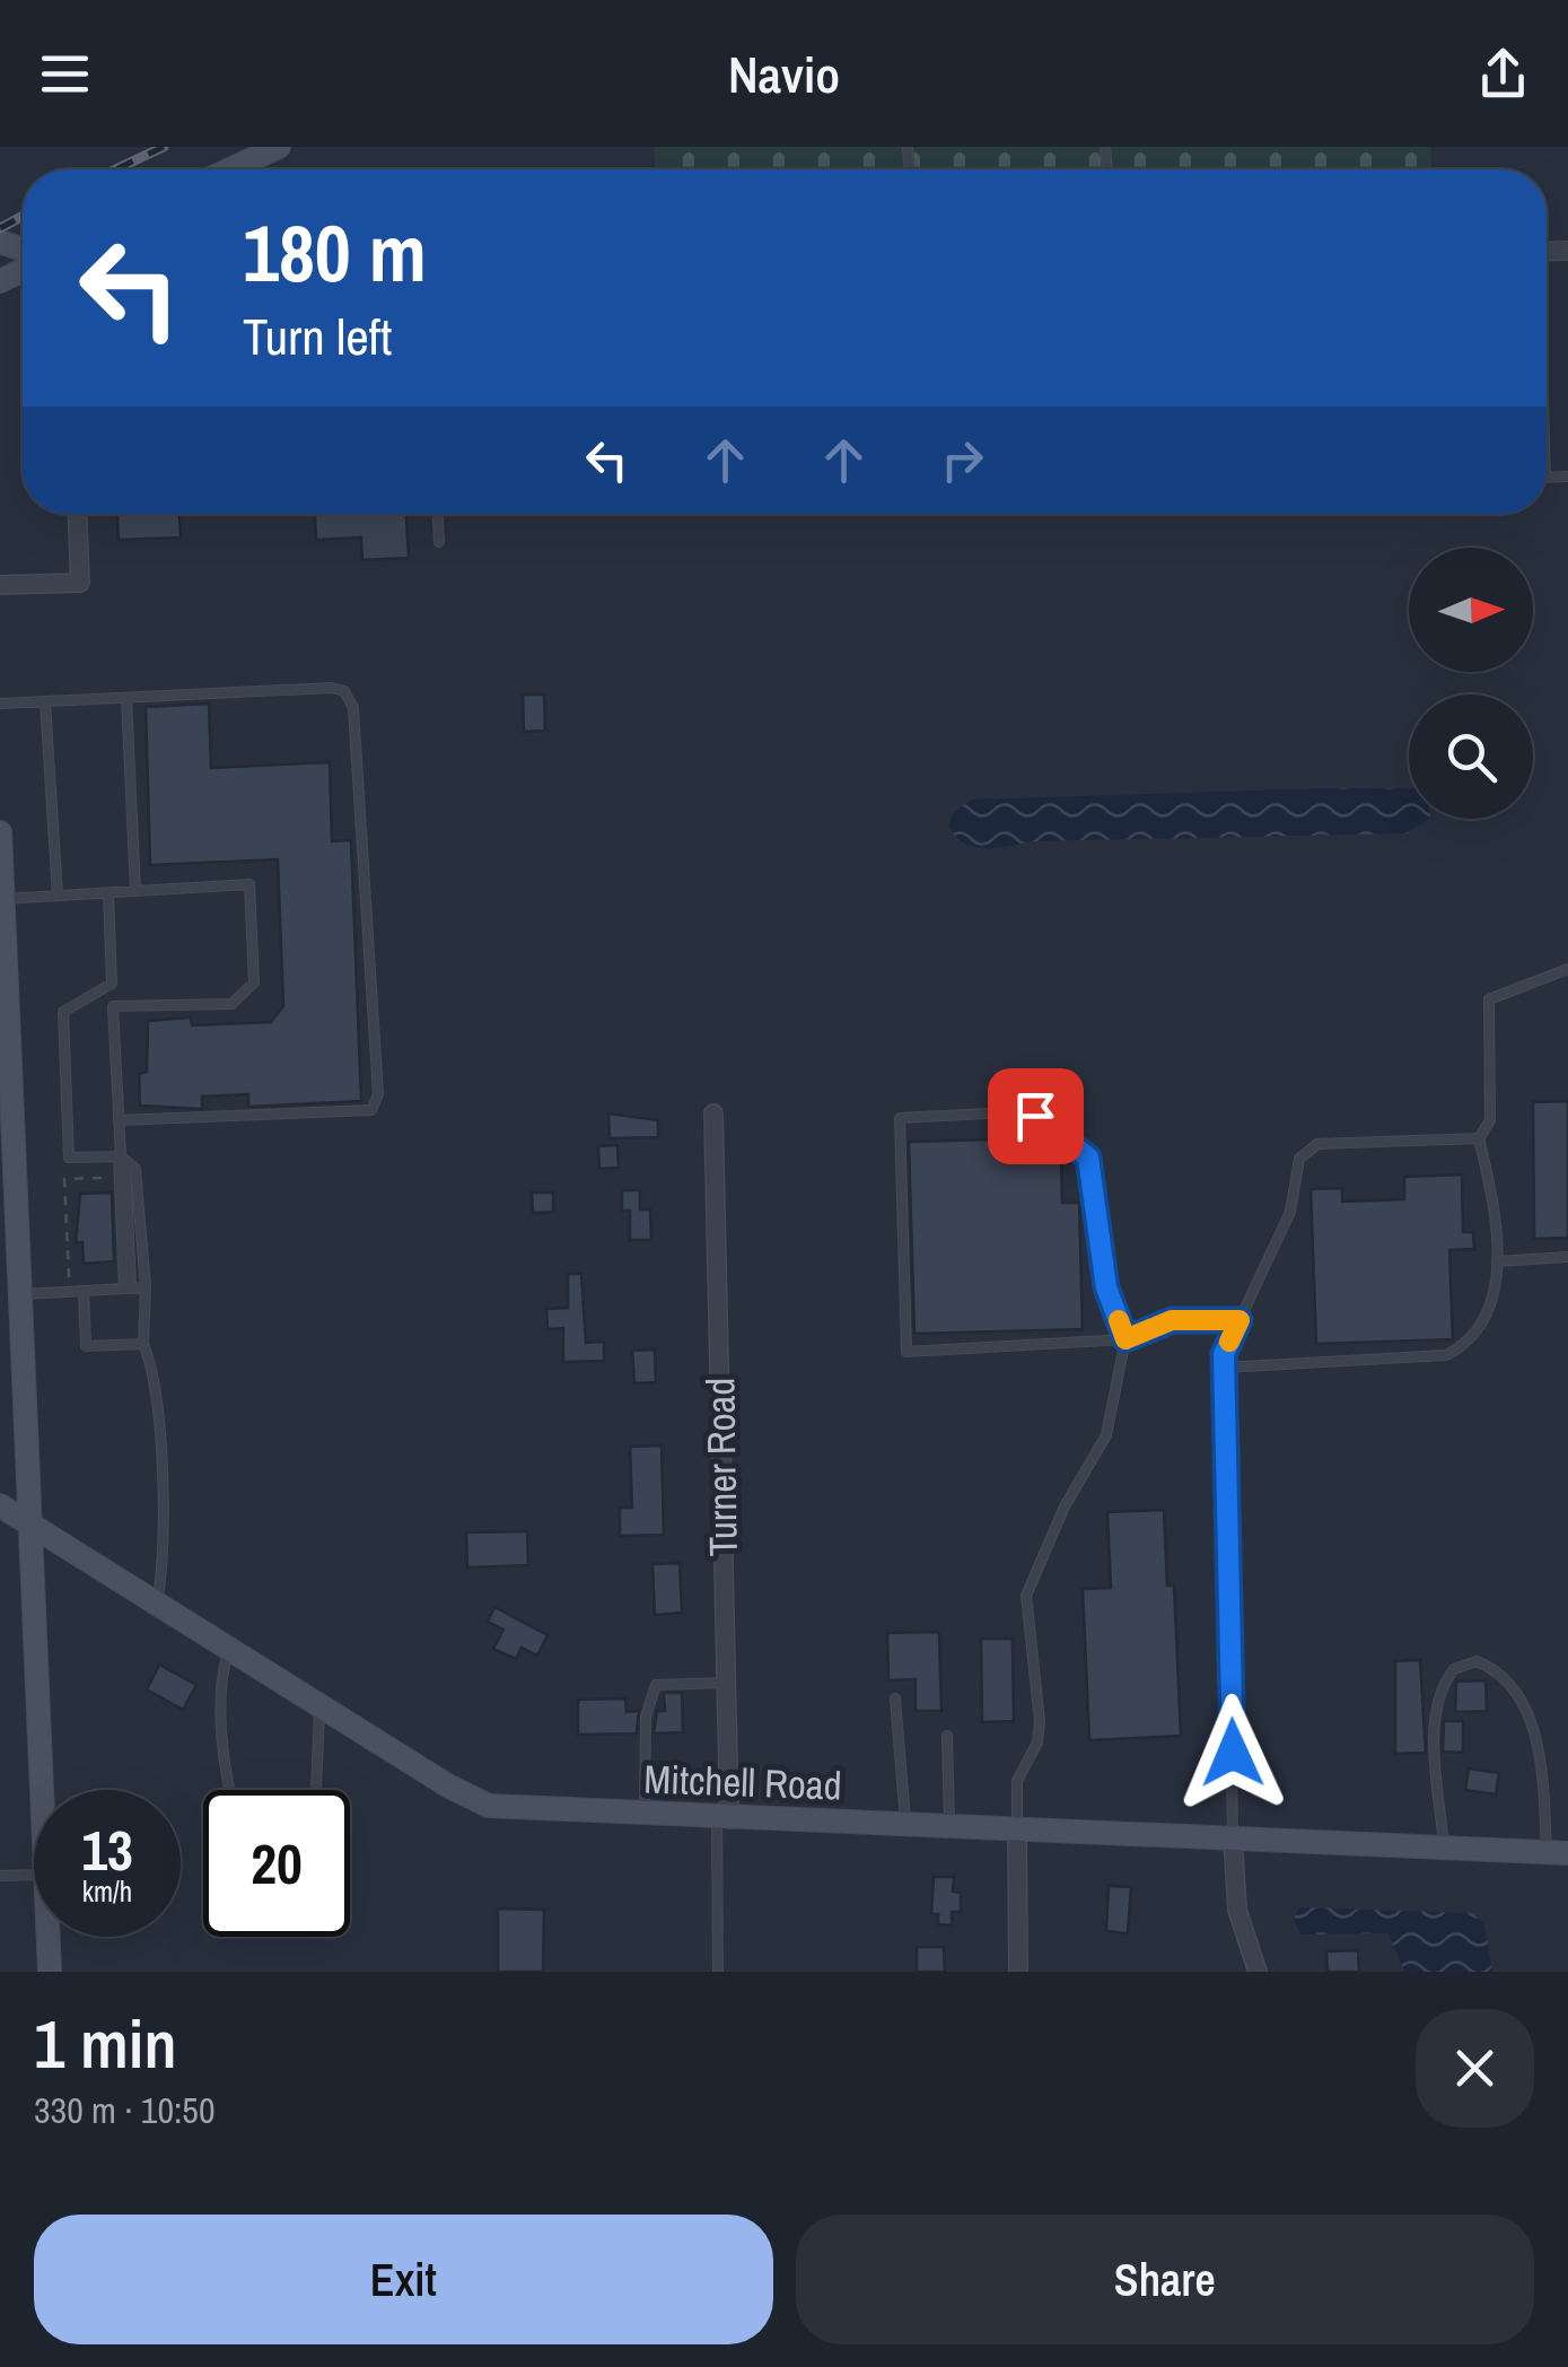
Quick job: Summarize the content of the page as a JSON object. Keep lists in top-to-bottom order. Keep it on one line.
{"streets":{"street":["Turner Road","Mitchell Road"]},"crossings":[["Turner Road","Mitchell Road"]],"north":"right","page":{"header":"Navio","turn":["180 m","Turn left"],"speed":"13 km/h","limit":"20","heading":["1 min","330 m · 10:50"],"buttons":["Exit","Share"]}}
